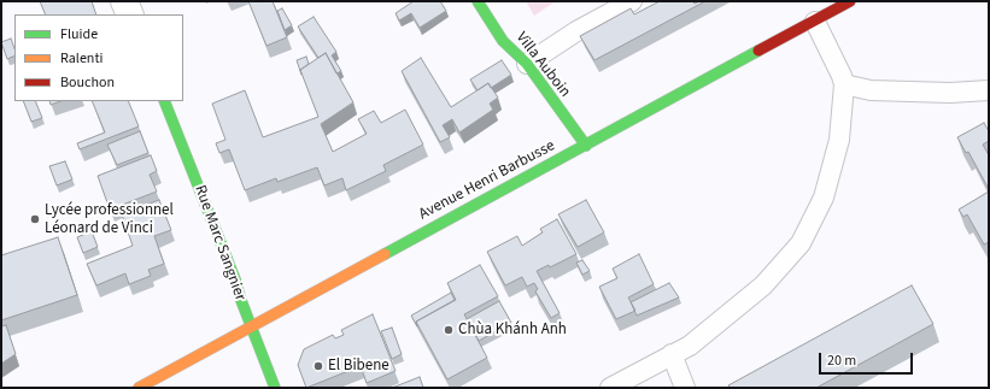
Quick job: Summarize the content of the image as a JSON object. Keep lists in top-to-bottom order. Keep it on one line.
{"streets":{"main road":["Villa Auboin","Avenue Henri Barbusse","Rue Marc Sangnier"]},"crossings":[["Villa Auboin","Avenue Henri Barbusse"],["Avenue Henri Barbusse","Rue Marc Sangnier"]],"places":["Lycée professionnel Léonard de Vinci","Chùa Khánh Anh","El Bibene"],"legend":["Fluide","Ralenti","Bouchon"],"scale_bar":"20 m"}
